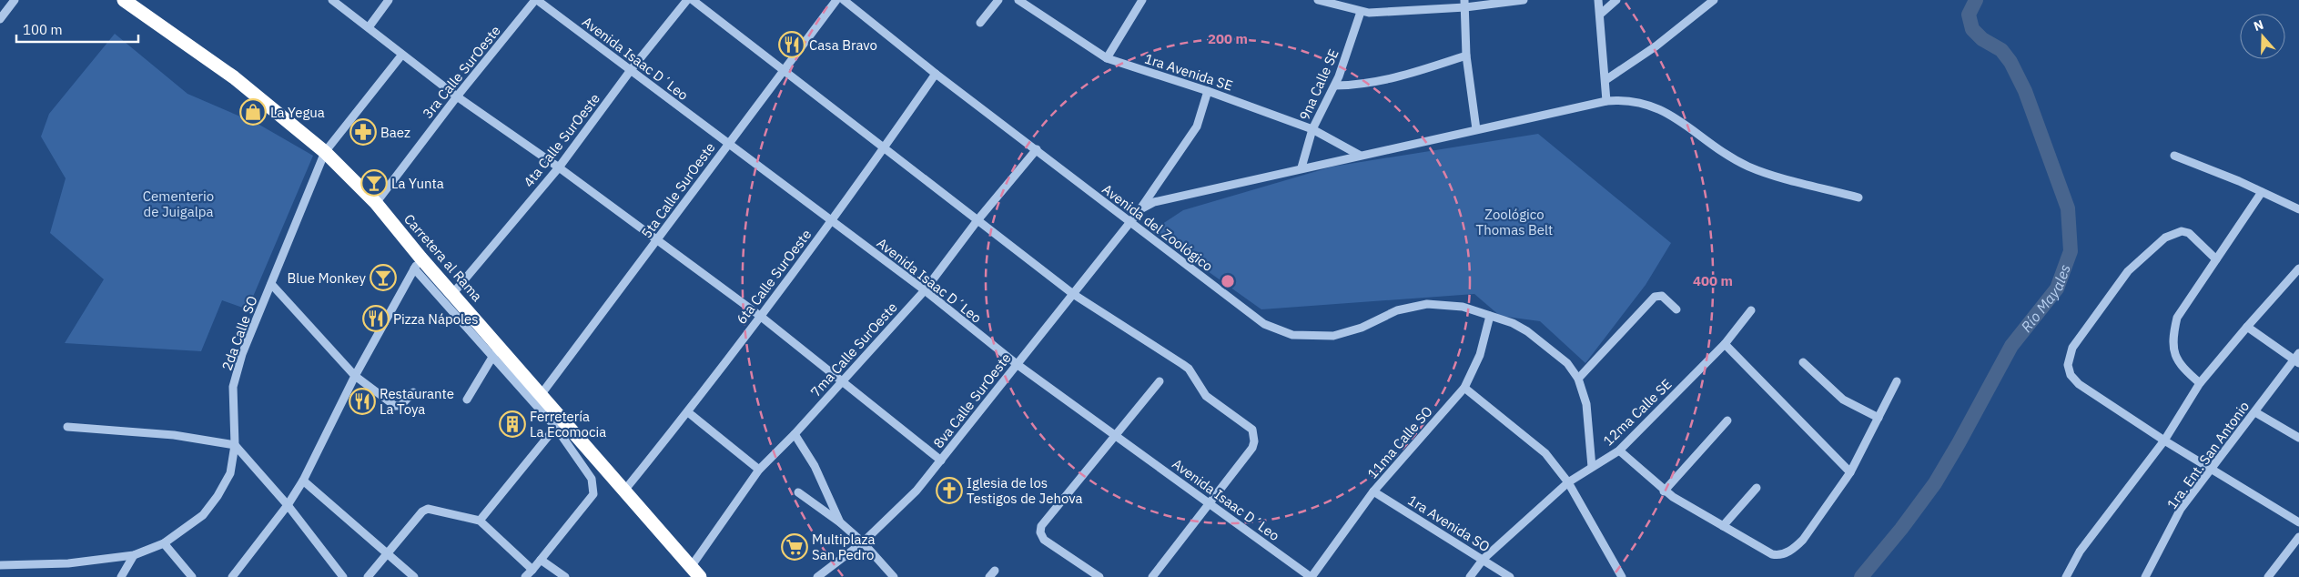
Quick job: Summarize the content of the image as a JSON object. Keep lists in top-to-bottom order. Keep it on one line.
{"streets":{"highway":["Carretera al Rama"],"street":["Avenida Isaac D´Leo","3ra Calle SurOeste","1ra Avenida SE","9na Calle SE","4ta Calle SurOeste","5ta Calle SurOeste","Avenida del Zoológico","6ta Calle SurOeste","2da Calle SO","7ma Calle SurOeste","8va Calle SurOeste","12ma Calle SE","11ma Calle SO","1ra. Ent. San Antonio","1ra Avenida SO"]},"crossings":[["Avenida Isaac D´Leo","3ra Calle SurOeste"],["Avenida Isaac D´Leo","4ta Calle SurOeste"],["Avenida Isaac D´Leo","5ta Calle SurOeste"],["Avenida Isaac D´Leo","6ta Calle SurOeste"],["Avenida Isaac D´Leo","7ma Calle SurOeste"],["Avenida Isaac D´Leo","8va Calle SurOeste"],["Avenida Isaac D´Leo","11ma Calle SO"],["3ra Calle SurOeste","Carretera al Rama"],["1ra Avenida SE","9na Calle SE"],["1ra Avenida SE","8va Calle SurOeste"],["4ta Calle SurOeste","Carretera al Rama"],["5ta Calle SurOeste","Carretera al Rama"],["Avenida del Zoológico","6ta Calle SurOeste"],["Avenida del Zoológico","7ma Calle SurOeste"],["Avenida del Zoológico","8va Calle SurOeste"],["Avenida del Zoológico","12ma Calle SE"],["Avenida del Zoológico","11ma Calle SO"],["Carretera al Rama","6ta Calle SurOeste"],["Carretera al Rama","2da Calle SO"],["Carretera al Rama","7ma Calle SurOeste"],["12ma Calle SE","1ra Avenida SO"],["11ma Calle SO","1ra Avenida SO"]],"water":["Río Mayales"],"parks":["Cementerio de Juigalpa","Zoológico Thomas Belt"],"places":{"restaurant":["Casa Bravo","Pizza Nápoles","Restaurante La Toya"],"shop":["La Yegua"],"pharmacy":["Baez"],"bar":["La Yunta","Blue Monkey"],"building":["Ferretería La Ecomocia"],"church":["Iglesia de los Testigos de Jehova"],"supermarket":["Multiplaza San Pedro"]},"scale_bar":"100 m","north":"top","rings":["200 m","400 m"]}
